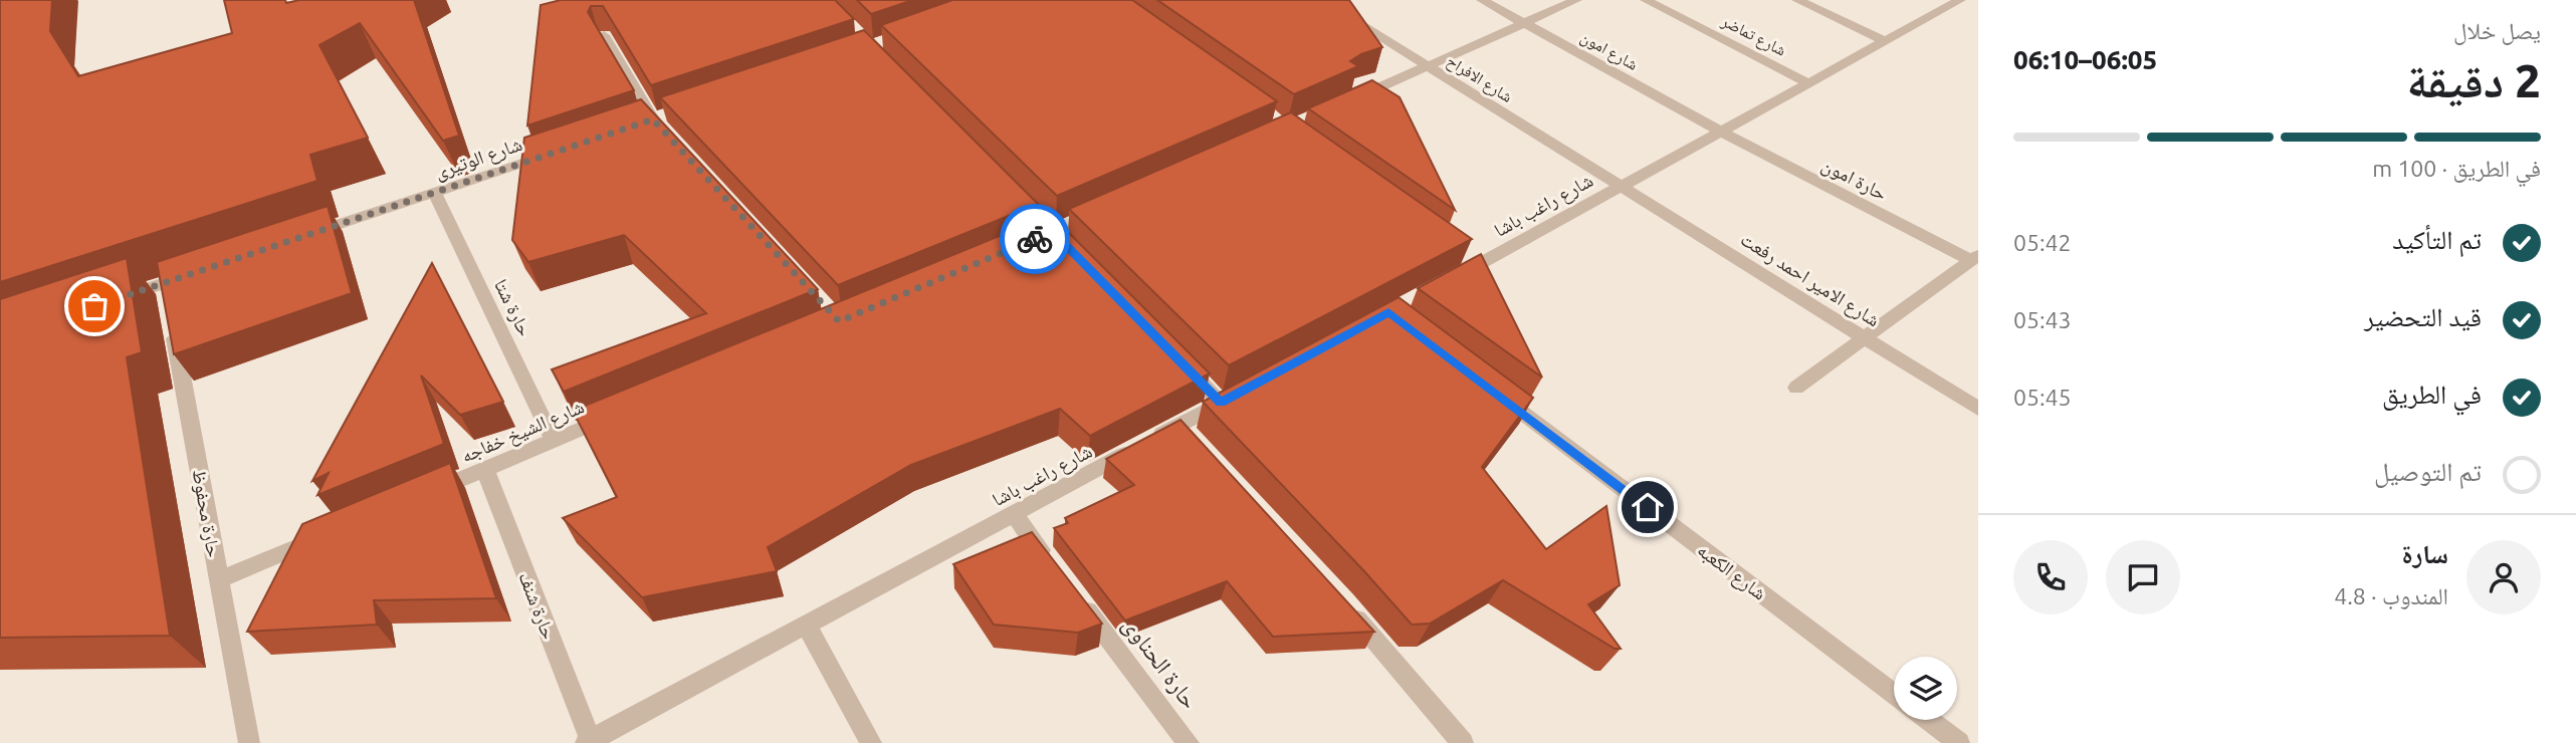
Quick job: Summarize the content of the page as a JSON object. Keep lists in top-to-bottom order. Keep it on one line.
{"streets":{"street":["شارع تماضر","شارع امون","شارع الافراح","شارع الوتيرى","حارة امون","شارع راغب باشا","شارع الامير احمد رفعت","حارة شتا","شارع الشيخ خفاجه","حارة محفوظ","شارع الكعبه","حارة شنف","حارة الحناوى"]},"crossings":[["شارع تماضر","شارع راغب باشا"],["شارع امون","حارة امون"],["شارع امون","شارع راغب باشا"],["شارع الافراح","شارع راغب باشا"],["شارع الافراح","شارع الامير احمد رفعت"],["شارع الوتيرى","حارة شتا"],["حارة امون","شارع راغب باشا"],["شارع راغب باشا","شارع الامير احمد رفعت"],["شارع راغب باشا","حارة شنف"],["حارة شتا","شارع الشيخ خفاجه"],["شارع الشيخ خفاجه","حارة شنف"]],"page":{"heading":["2 دقيقة","يصل خلال","06:05–06:10"],"panel":["سارة","المندوب · 4.8"],"bar":"في الطريق · 100 m","list":[["تم التأكيد","05:42"],["قيد التحضير","05:43"],["في الطريق","05:45"],"تم التوصيل"]}}
